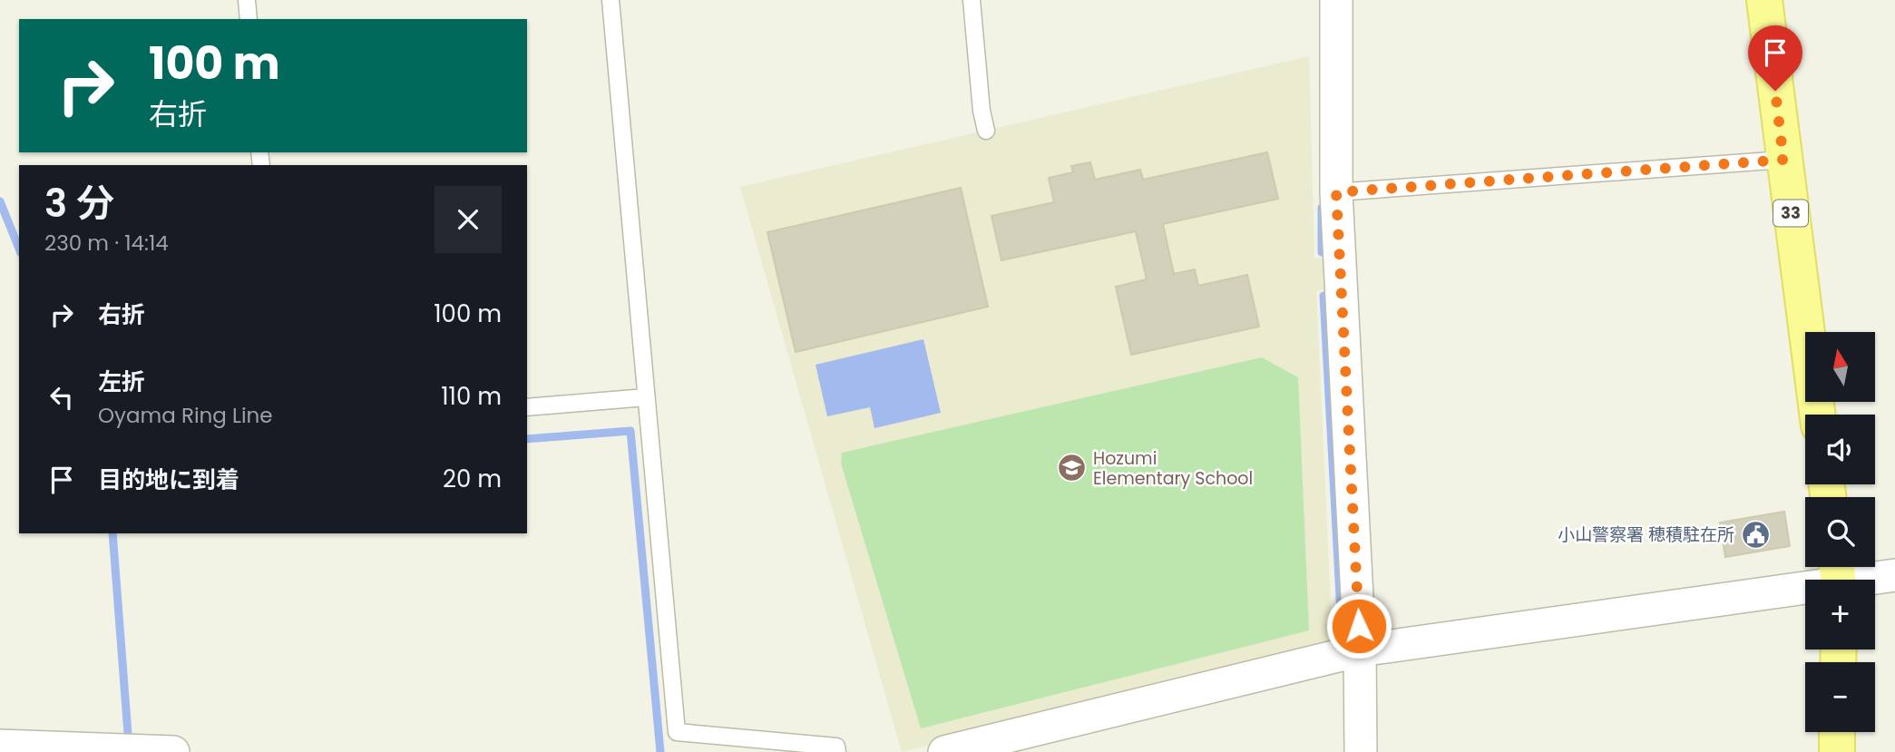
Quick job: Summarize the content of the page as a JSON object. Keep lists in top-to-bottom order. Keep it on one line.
{"streets":{"main road":["33"]},"places":{"school or university":["Hozumi Elementary School"],"public building":["小山警察署 穂積駐在所"]},"north":"top","page":{"turn":["100 m","右折"],"heading":["3 分","230 m · 14:14"],"list":[{"name":"右折","value":"100 m"},{"name":"左折","note":"Oyama Ring Line","value":"110 m"},{"name":"目的地に到着","value":"20 m"}],"map_buttons":["+","−"]}}
